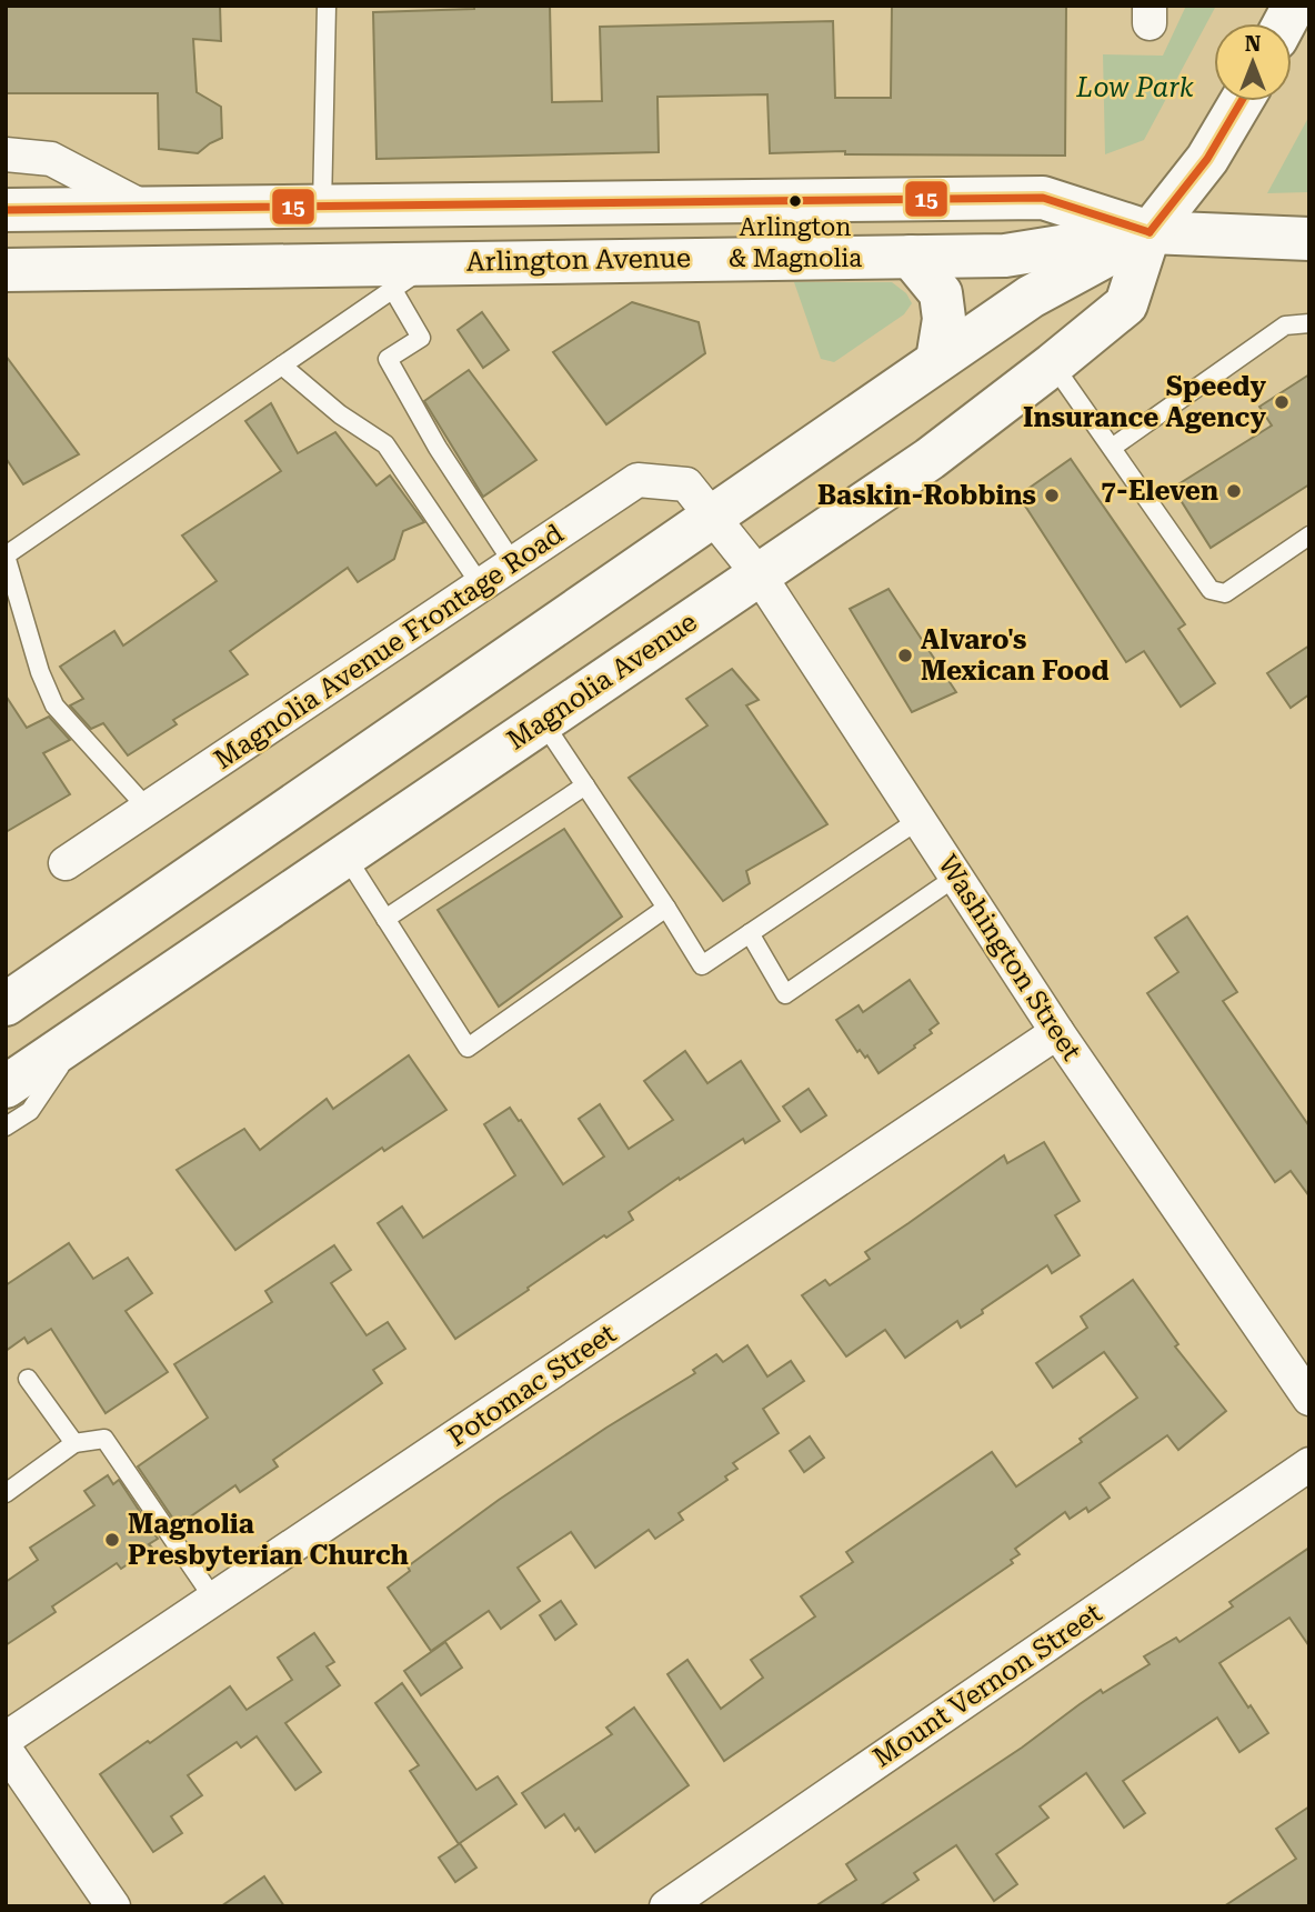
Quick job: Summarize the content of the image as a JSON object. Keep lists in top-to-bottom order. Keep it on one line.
{"streets":{"main road":["Arlington Avenue","Magnolia Avenue"],"street":["Magnolia Avenue Frontage Road","Washington Street","Potomac Street","Mount Vernon Street"]},"crossings":[["Arlington Avenue","Magnolia Avenue"],["Magnolia Avenue Frontage Road","Magnolia Avenue"],["Magnolia Avenue Frontage Road","Washington Street"],["Magnolia Avenue","Washington Street"],["Washington Street","Potomac Street"]],"parks":["Low Park"],"places":["Arlington & Magnolia","Speedy Insurance Agency","7-Eleven","Baskin-Robbins","Alvaro's Mexican Food","Magnolia Presbyterian Church"],"lines":["transit line 15"],"north":"top"}
